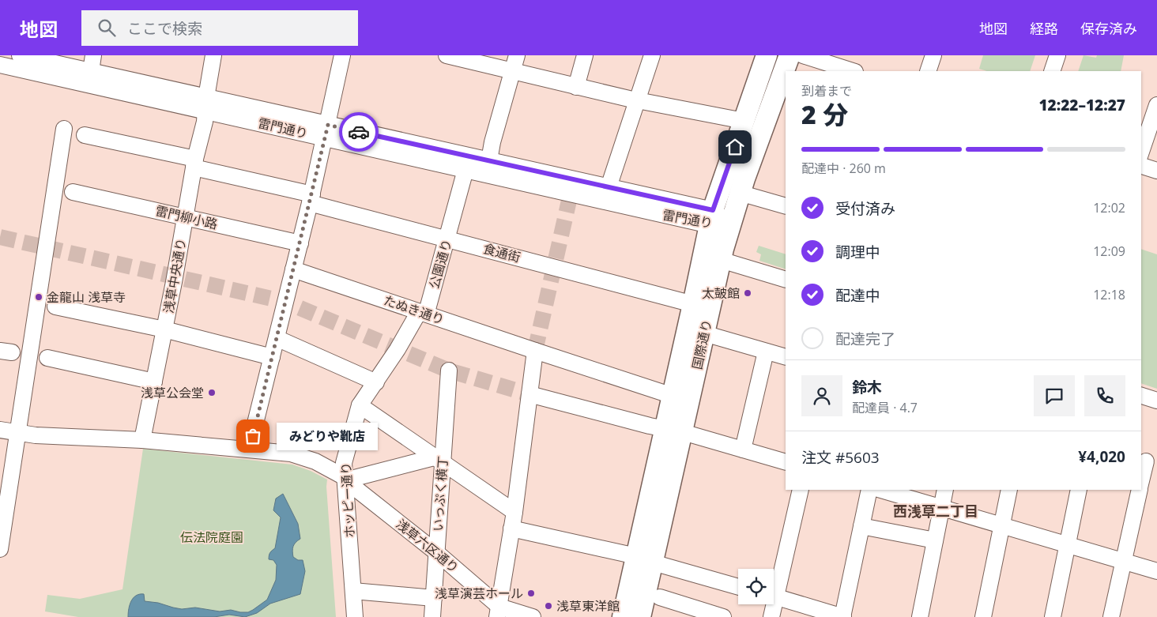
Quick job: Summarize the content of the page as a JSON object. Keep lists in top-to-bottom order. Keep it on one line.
{"streets":{"main road":["国際通り"],"street":["雷門通り","雷門柳小路","食通街","公園通り","浅草中央通り","たぬき通り","いっぷく横丁","ホッピー通り","浅草六区通り"]},"crossings":[["雷門通り","公園通り"],["雷門通り","浅草中央通り"],["雷門通り","国際通り"],["雷門柳小路","浅草中央通り"],["食通街","公園通り"],["食通街","浅草中央通り"],["食通街","国際通り"],["公園通り","たぬき通り"],["公園通り","ホッピー通り"],["浅草中央通り","浅草六区通り"],["たぬき通り","国際通り"],["いっぷく横丁","浅草六区通り"],["ホッピー通り","浅草六区通り"]],"districts":["西浅草二丁目"],"parks":["伝法院庭園"],"places":["太皷館","金龍山 浅草寺","浅草公会堂","みどりや靴店","浅草演芸ホール","浅草東洋館"],"page":{"header":"地図","search":"ここで検索","nav":["地図","経路","保存済み"],"heading":["2 分","到着まで","12:22–12:27"],"panel":["鈴木","配達員 · 4.7","注文 #5603","¥4,020"],"bar":"配達中 · 260 m","list":[["受付済み","12:02"],["調理中","12:09"],["配達中","12:18"],"配達完了"],"bubble":"みどりや靴店"}}
